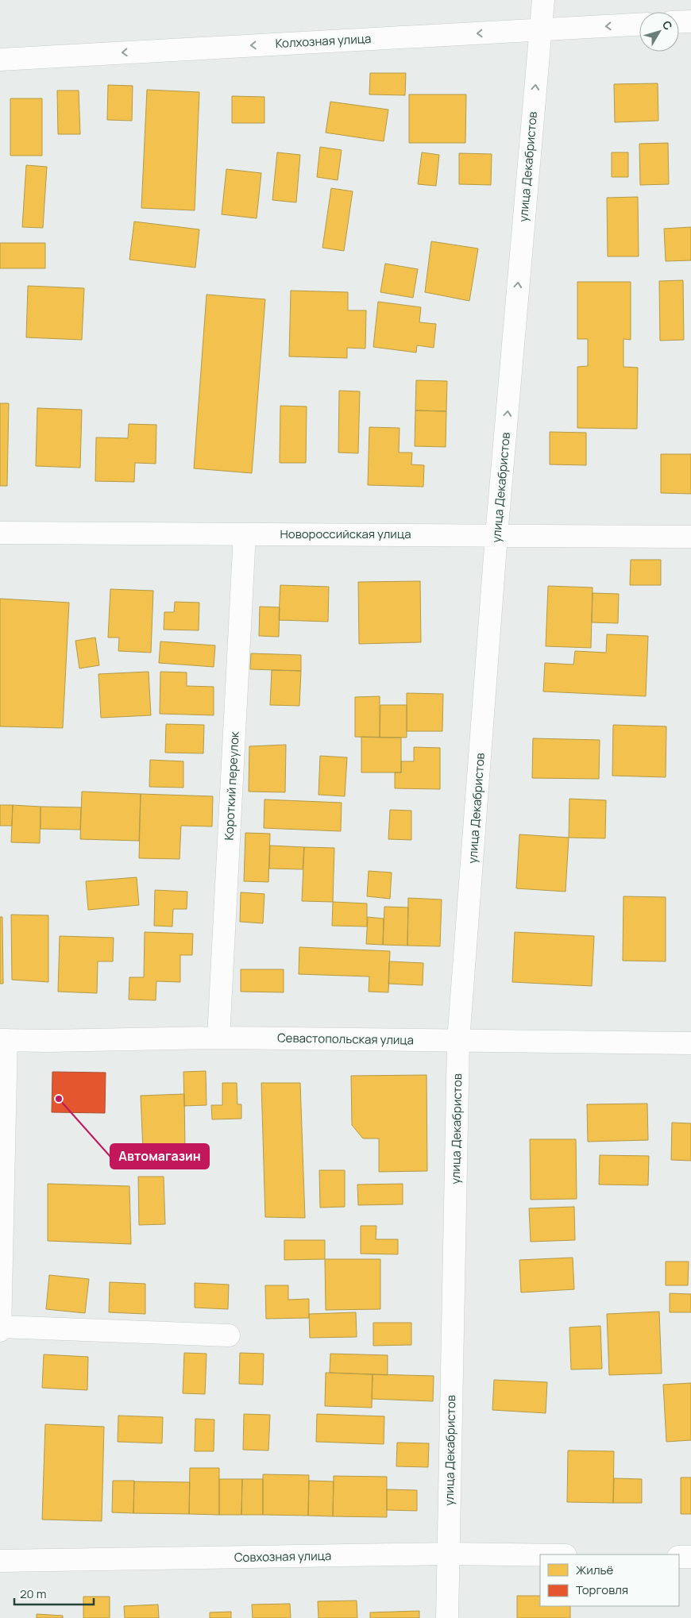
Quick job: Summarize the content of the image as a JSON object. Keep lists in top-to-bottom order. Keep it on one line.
{"streets":{"street":["Колхозная улица","улица Декабристов","Новороссийская улица","Короткий переулок","Севастопольская улица","Совхозная улица"]},"crossings":[["Колхозная улица","улица Декабристов"],["улица Декабристов","Новороссийская улица"],["улица Декабристов","Севастопольская улица"],["улица Декабристов","Совхозная улица"],["Новороссийская улица","Короткий переулок"],["Короткий переулок","Севастопольская улица"]],"one_way":["Колхозная улица"],"places":["Автомагазин"],"legend":["Жильё","Торговля"],"scale_bar":"20 m","north":"top right"}
